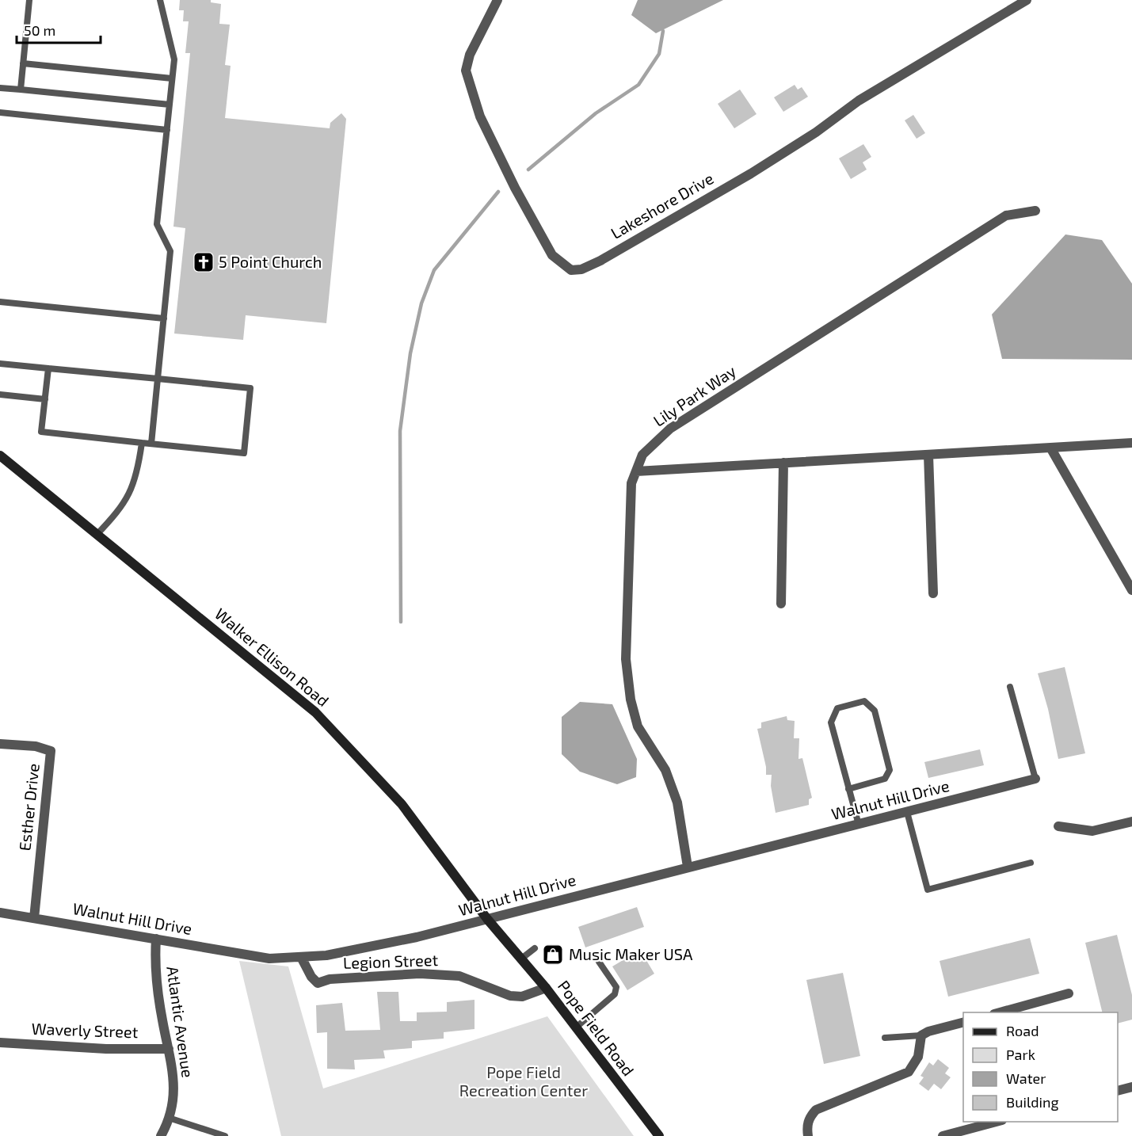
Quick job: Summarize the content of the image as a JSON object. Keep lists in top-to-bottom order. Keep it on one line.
{"streets":{"street":["Lakeshore Drive","Lily Park Way","Walker Ellison Road","Walnut Hill Drive","Esther Drive","Legion Street","Atlantic Avenue","Pope Field Road","Waverly Street"]},"crossings":[["Lily Park Way","Walnut Hill Drive"],["Walker Ellison Road","Walnut Hill Drive"],["Walker Ellison Road","Pope Field Road"],["Walnut Hill Drive","Esther Drive"],["Walnut Hill Drive","Legion Street"],["Walnut Hill Drive","Atlantic Avenue"],["Walnut Hill Drive","Pope Field Road"],["Legion Street","Pope Field Road"],["Atlantic Avenue","Waverly Street"]],"parks":["Pope Field Recreation Center"],"places":{"church":["5 Point Church"],"shop":["Music Maker USA"]},"legend":["Road","Park","Water","Building"],"scale_bar":"50 m"}
